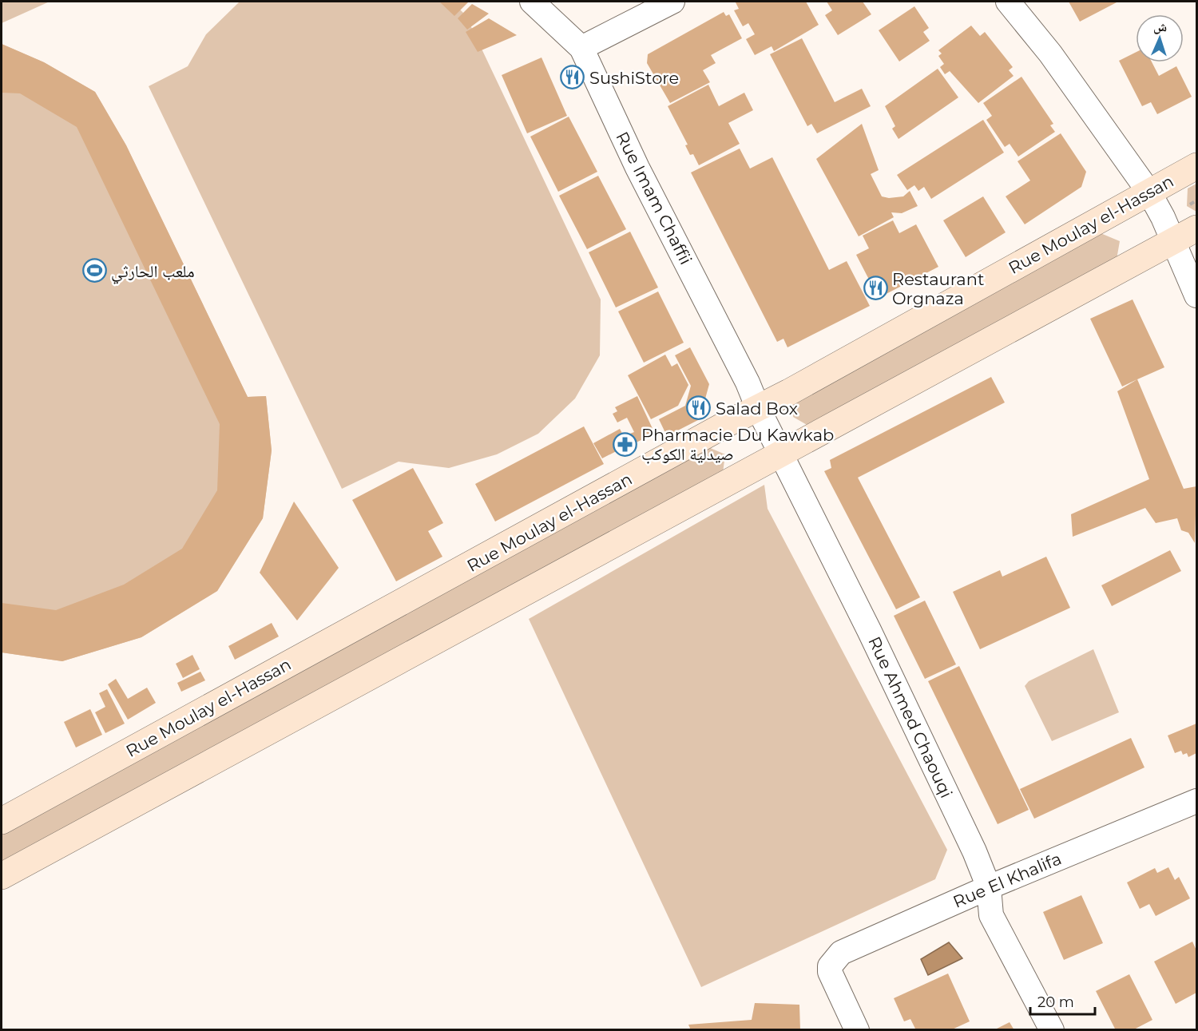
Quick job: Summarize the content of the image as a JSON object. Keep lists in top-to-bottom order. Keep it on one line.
{"streets":{"street":["Rue Imam Chaffii","Rue Moulay el-Hassan","Rue Ahmed Chaouqi","Rue El Khalifa"]},"crossings":[["Rue Imam Chaffii","Rue Moulay el-Hassan"],["Rue Imam Chaffii","Rue Ahmed Chaouqi"],["Rue Moulay el-Hassan","Rue Ahmed Chaouqi"],["Rue Ahmed Chaouqi","Rue El Khalifa"]],"places":{"restaurant":["SushiStore","Restaurant Orgnaza","Salad Box"],"sports":["ملعب الحارثي"],"pharmacy":["Pharmacie Du Kawkab صيدلية الكوكب"]},"scale_bar":"20 m","north":"top"}
